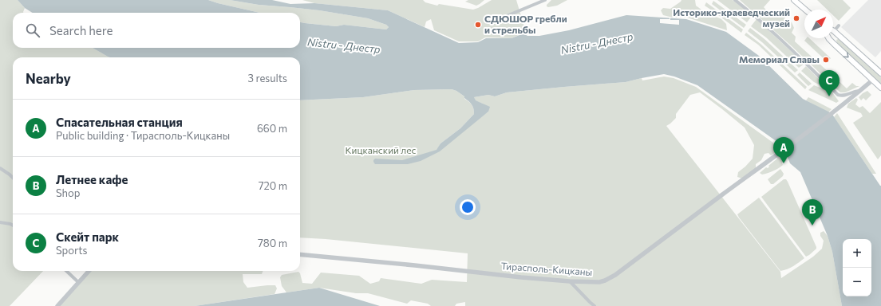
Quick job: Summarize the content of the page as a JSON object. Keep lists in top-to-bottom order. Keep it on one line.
{"streets":{"street":["Тирасполь-Кицканы"]},"water":["Nistru - Днестр"],"parks":["Кицканский лес"],"places":["Историко-краеведческий музей","СДЮШОР гребли и стрельбы","Мемориал Славы"],"north":"top right","page":{"search":"Search here","heading":["Nearby","3 results"],"pins":["C","A","B"],"list":[{"mark":"A","name":"Спасательная станция","note":"Public building · Тирасполь-Кицканы","value":"660 m"},{"mark":"B","name":"Летнее кафе","note":"Shop","value":"720 m"},{"mark":"C","name":"Скейт парк","note":"Sports","value":"780 m"}],"map_buttons":["+","−"]}}
